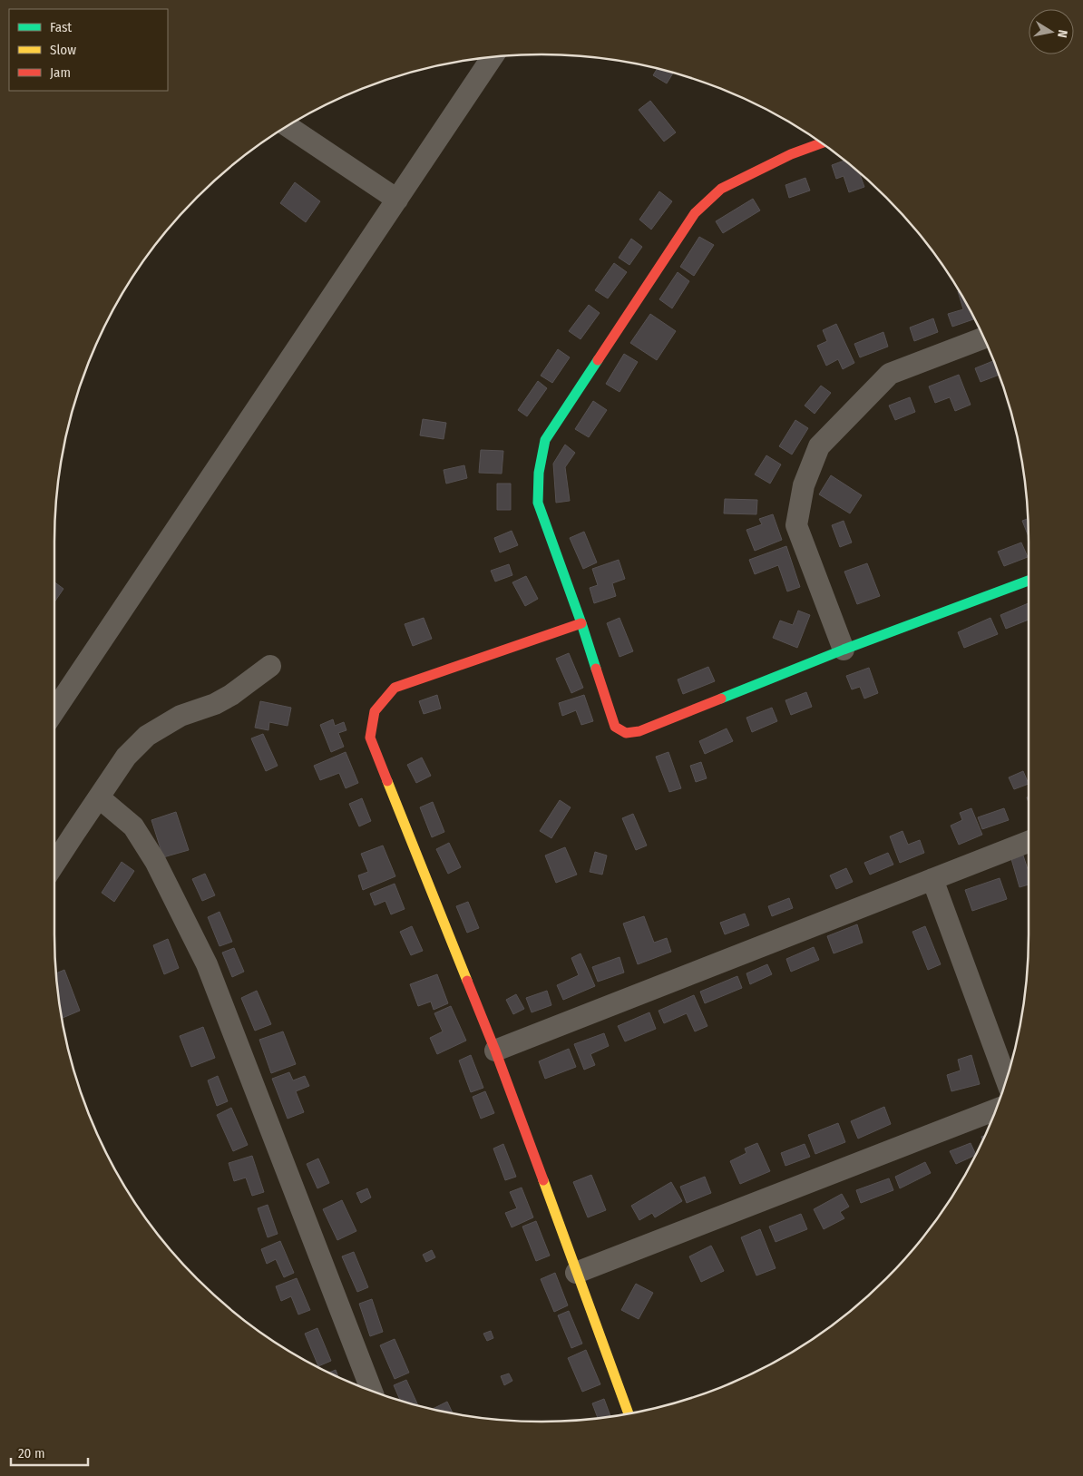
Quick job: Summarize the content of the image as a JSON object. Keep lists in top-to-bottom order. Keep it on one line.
{"legend":["Fast","Slow","Jam"],"scale_bar":"20 m","north":"right"}
